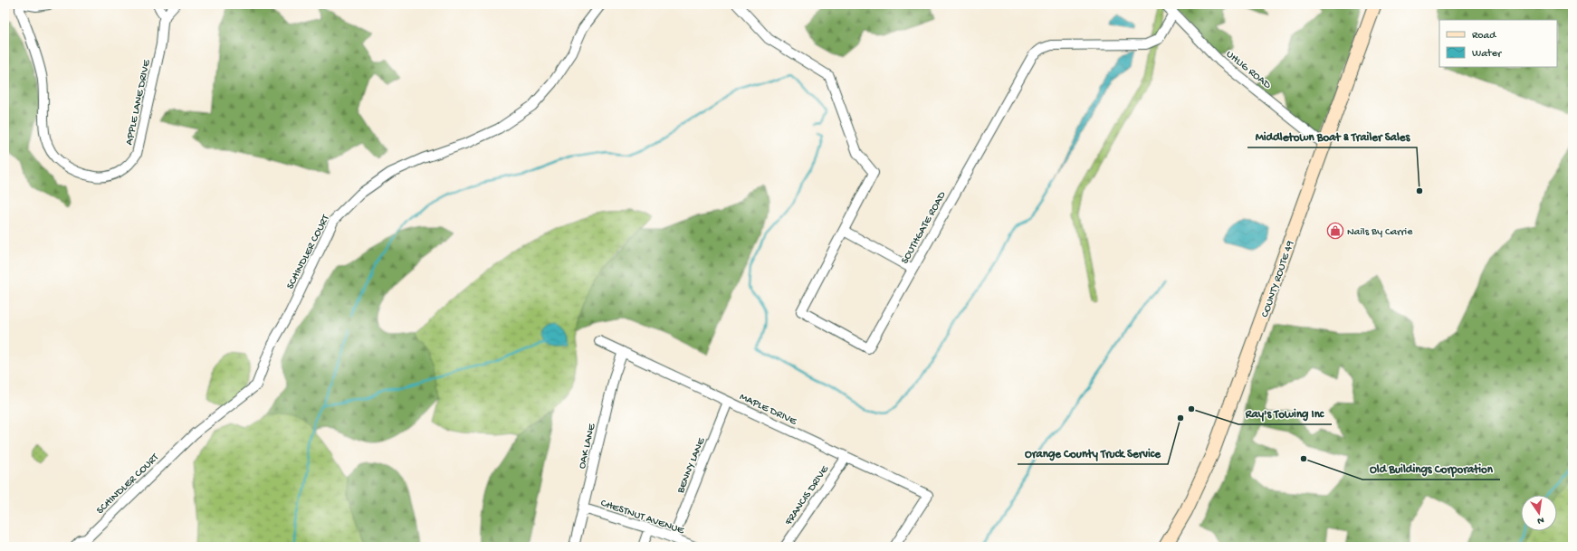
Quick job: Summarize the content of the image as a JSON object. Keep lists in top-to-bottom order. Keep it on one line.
{"streets":{"street":["UHLIG ROAD","APPLE LANE DRIVE","SOUTHGATE ROAD","SCHINDLER COURT","COUNTY ROUTE 49","MAPLE DRIVE","OAK LANE","BENNY LANE","FRANCIS DRIVE","CHESTNUT AVENUE"]},"crossings":[["UHLIG ROAD","SOUTHGATE ROAD"],["UHLIG ROAD","COUNTY ROUTE 49"],["MAPLE DRIVE","OAK LANE"],["MAPLE DRIVE","BENNY LANE"],["MAPLE DRIVE","FRANCIS DRIVE"],["OAK LANE","CHESTNUT AVENUE"],["BENNY LANE","CHESTNUT AVENUE"]],"places":{"other":["Middletown Boat & Trailer Sales","Ray's Towing Inc","Orange County Truck Service","Old Buildings Corporation"],"shop":["Nails By Carrie"]},"legend":["Road","Water"],"north":"bottom"}
